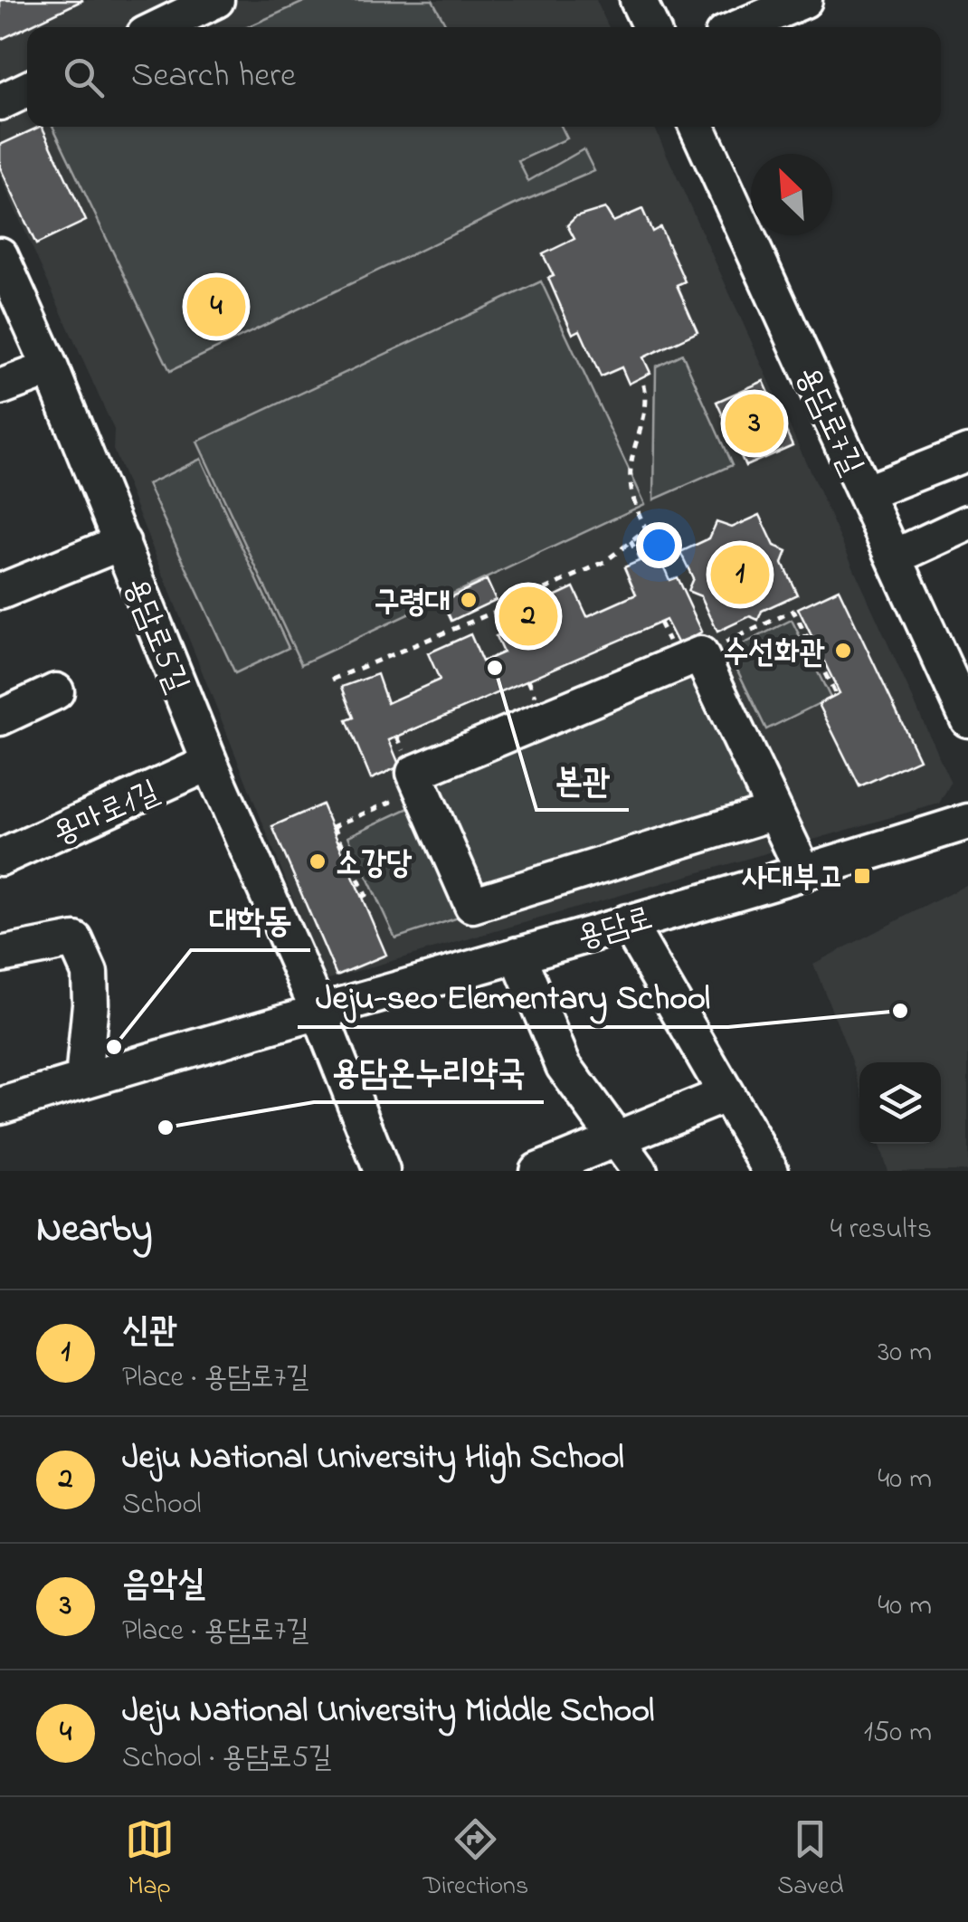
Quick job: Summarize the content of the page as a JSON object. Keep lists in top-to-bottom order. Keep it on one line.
{"streets":{"street":["용담로7길","용담로5길","용마로1길","용담로"]},"crossings":[["용담로5길","용마로1길"],["용담로5길","용담로"]],"places":{"other":["구령대","수선화관","본관","소강당","Jeju-seo Elementary School","대학동","용담온누리약국"],"transit":["사대부고"]},"north":"top left","page":{"search":"Search here","pins":["4","3","1","2"],"heading":["Nearby","4 results"],"list":[{"mark":"1","name":"신관","note":"Place · 용담로7길","value":"30 m"},{"mark":"2","name":"Jeju National University High School","note":"School","value":"40 m"},{"mark":"3","name":"음악실","note":"Place · 용담로7길","value":"40 m"},{"mark":"4","name":"Jeju National University Middle School","note":"School · 용담로5길","value":"150 m"}],"nav":["Map","Directions","Saved"]}}
